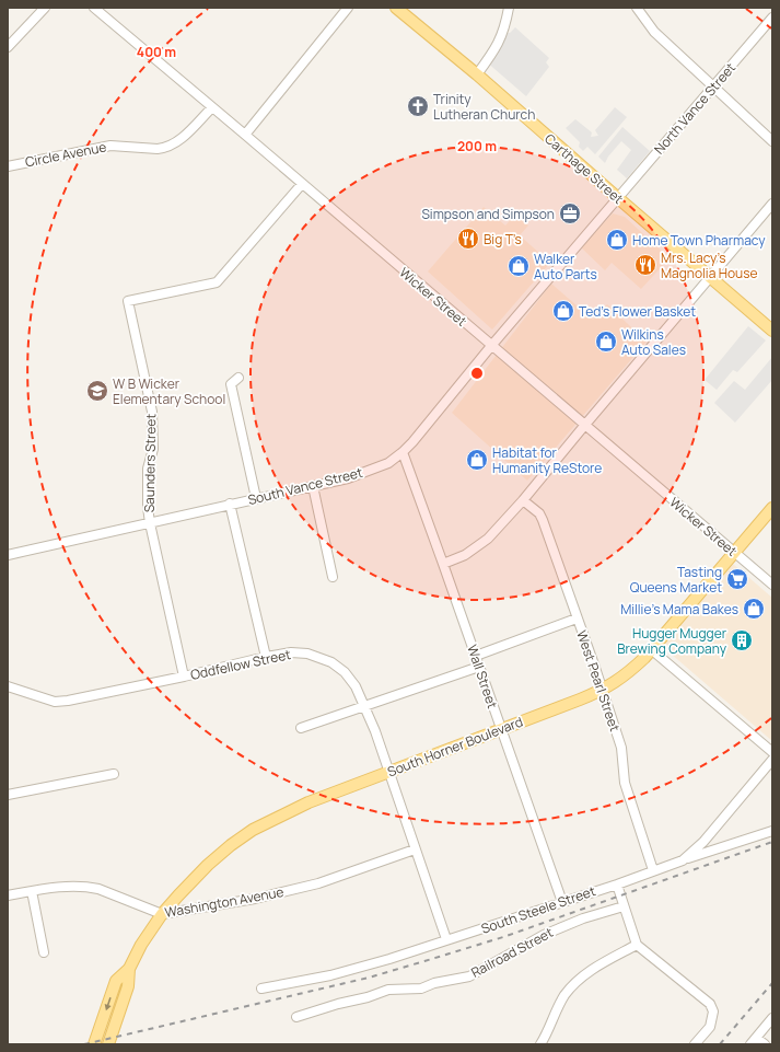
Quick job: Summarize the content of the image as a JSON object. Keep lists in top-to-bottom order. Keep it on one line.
{"streets":{"main road":["Carthage Street","South Horner Boulevard"],"street":["North Vance Street","Circle Avenue","Wicker Street","Saunders Street","South Vance Street","Oddfellow Street","Wall Street","West Pearl Street","Washington Avenue","South Steele Street","Railroad Street"]},"crossings":[["North Vance Street","Carthage Street"],["North Vance Street","South Vance Street"],["Circle Avenue","Wicker Street"],["Carthage Street","South Vance Street"],["Wicker Street","Saunders Street"],["Wicker Street","South Vance Street"],["Wicker Street","South Horner Boulevard"],["Saunders Street","South Vance Street"],["Saunders Street","Oddfellow Street"],["South Vance Street","Wall Street"],["Oddfellow Street","South Horner Boulevard"],["Oddfellow Street","Washington Avenue"],["Oddfellow Street","South Steele Street"],["Wall Street","South Horner Boulevard"],["Wall Street","South Steele Street"],["West Pearl Street","South Horner Boulevard"],["West Pearl Street","South Steele Street"],["South Horner Boulevard","Washington Avenue"]],"places":{"church":["Trinity Lutheran Church"],"office":["Simpson and Simpson"],"restaurant":["Big T’s","Mrs. Lacy’s Magnolia House"],"shop":["Home Town Pharmacy","Walker Auto Parts","Ted's Flower Basket","Wilkins Auto Sales","Habitat for Humanity ReStore","Millie's Mama Bakes"],"school or university":["W B Wicker Elementary School"],"supermarket":["Tasting Queens Market"],"building":["Hugger Mugger Brewing Company"]},"rings":["400 m","200 m"]}
